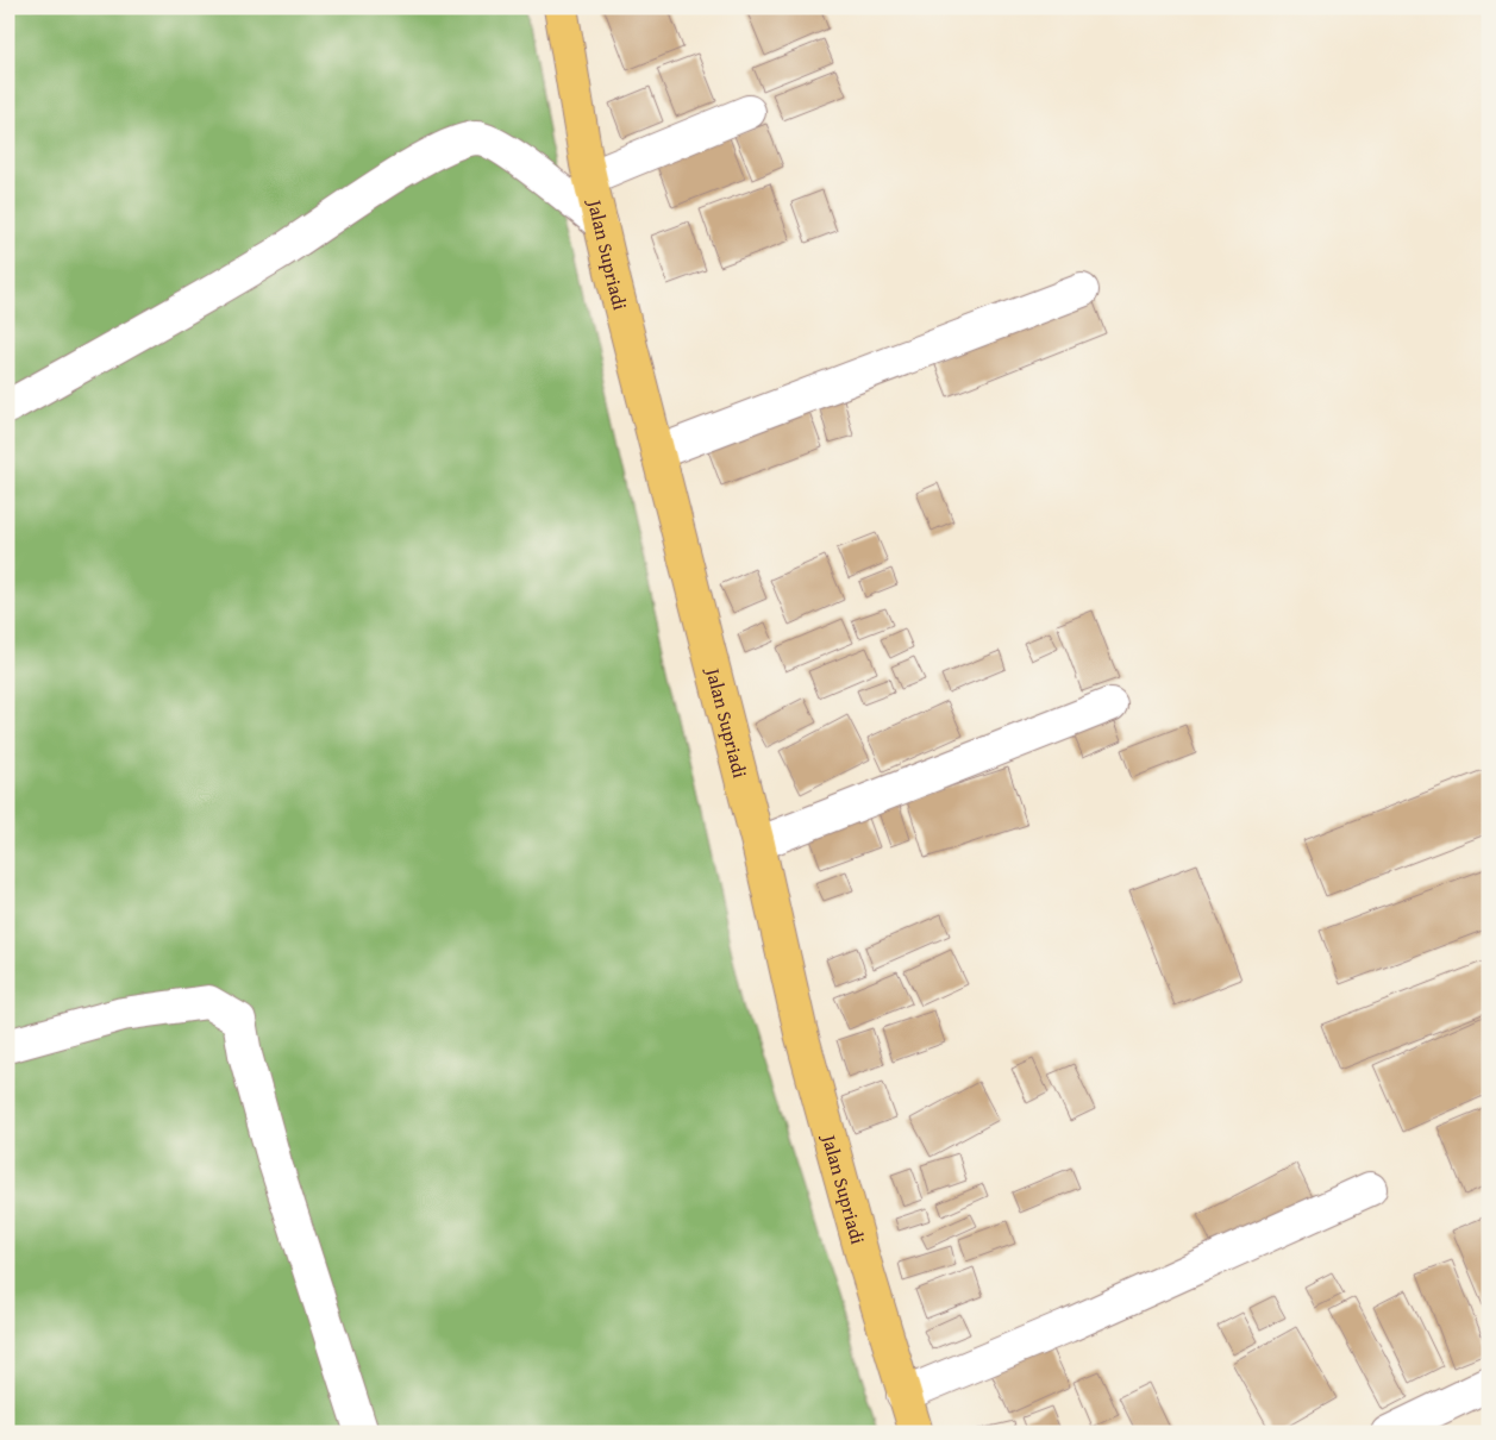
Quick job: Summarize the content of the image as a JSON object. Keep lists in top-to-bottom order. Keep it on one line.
{"streets":{"main road":["Jalan Supriadi"]}}
